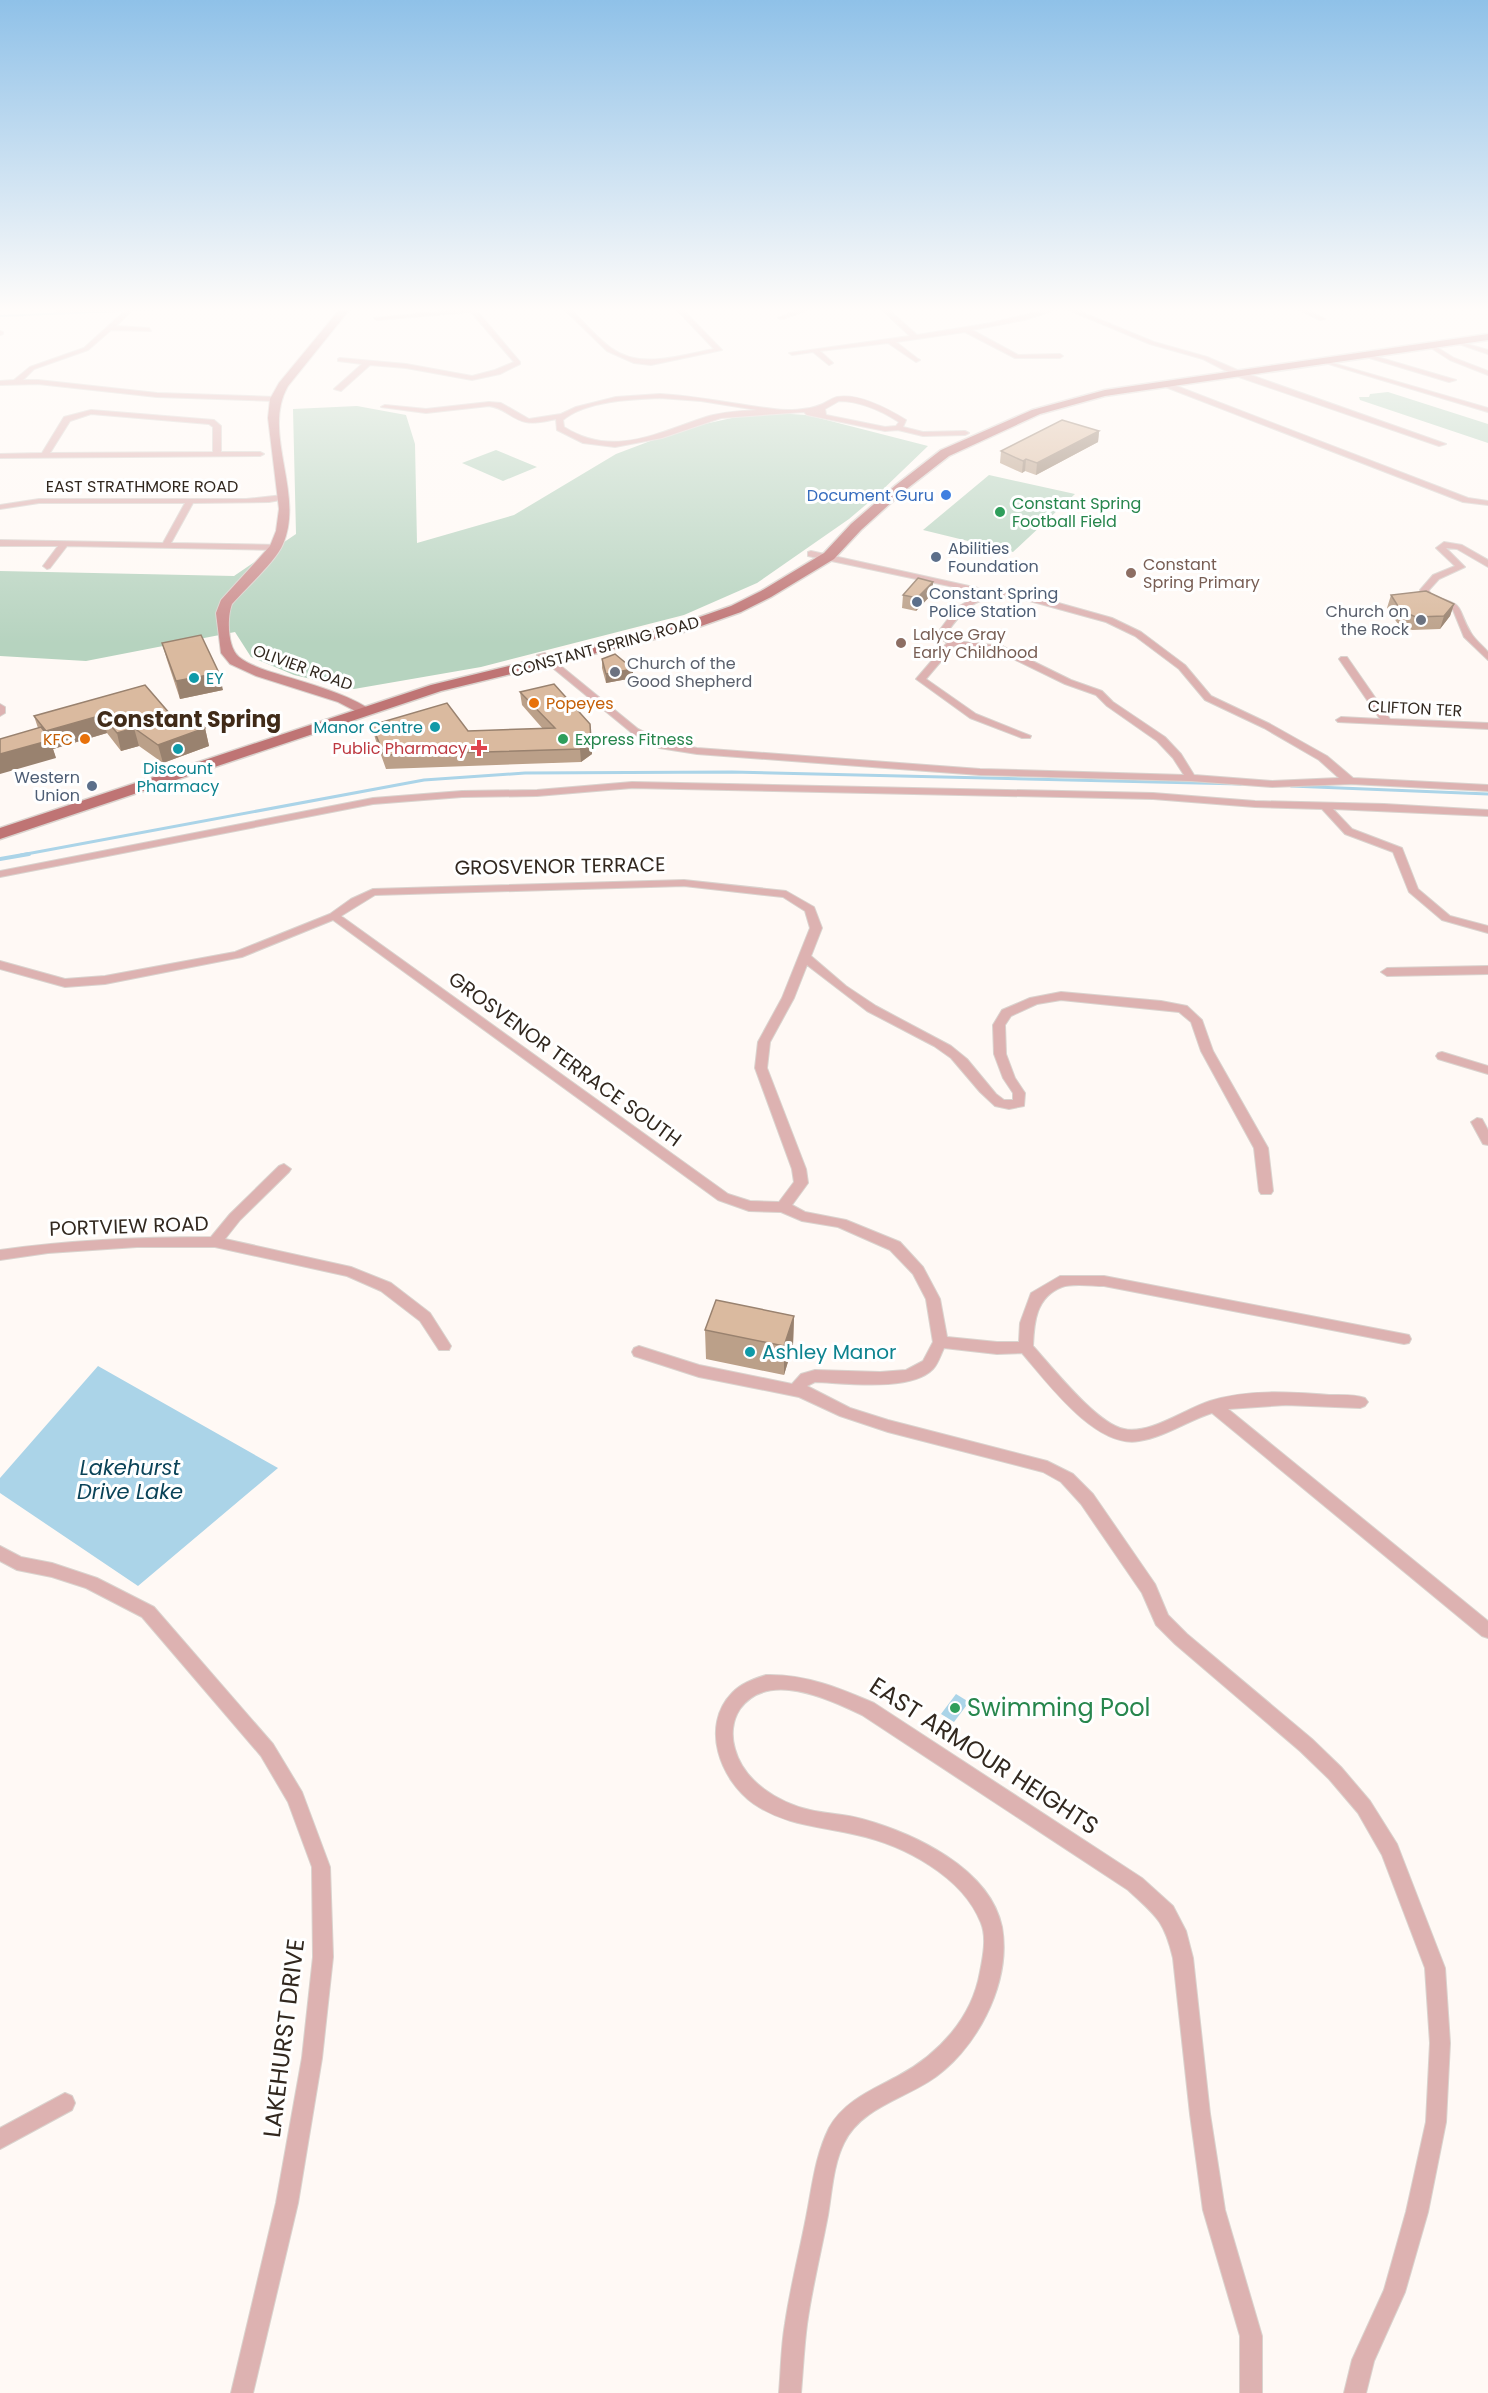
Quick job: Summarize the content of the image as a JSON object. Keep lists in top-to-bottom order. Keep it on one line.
{"streets":{"main road":["CONSTANT SPRING ROAD","OLIVIER ROAD"],"street":["EAST STRATHMORE ROAD","CLIFTON TER","GROSVENOR TERRACE","GROSVENOR TERRACE SOUTH","PORTVIEW ROAD","EAST ARMOUR HEIGHTS","LAKEHURST DRIVE"]},"crossings":[["EAST STRATHMORE ROAD","OLIVIER ROAD"],["CONSTANT SPRING ROAD","OLIVIER ROAD"],["GROSVENOR TERRACE","GROSVENOR TERRACE SOUTH"]],"districts":["Constant Spring"],"water":["Lakehurst Drive Lake"],"places":{"other":["Document Guru","Constant Spring Football Field","Abilities Foundation","Constant Spring Primary","Constant Spring Police Station","Church on the Rock","Lalyce Gray Early Childhood","Church of the Good Shepherd","EY","Popeyes","Manor Centre","KFC","Express Fitness","Discount Pharmacy","Western Union","Ashley Manor","Swimming Pool"],"health":["Public Pharmacy"]}}
